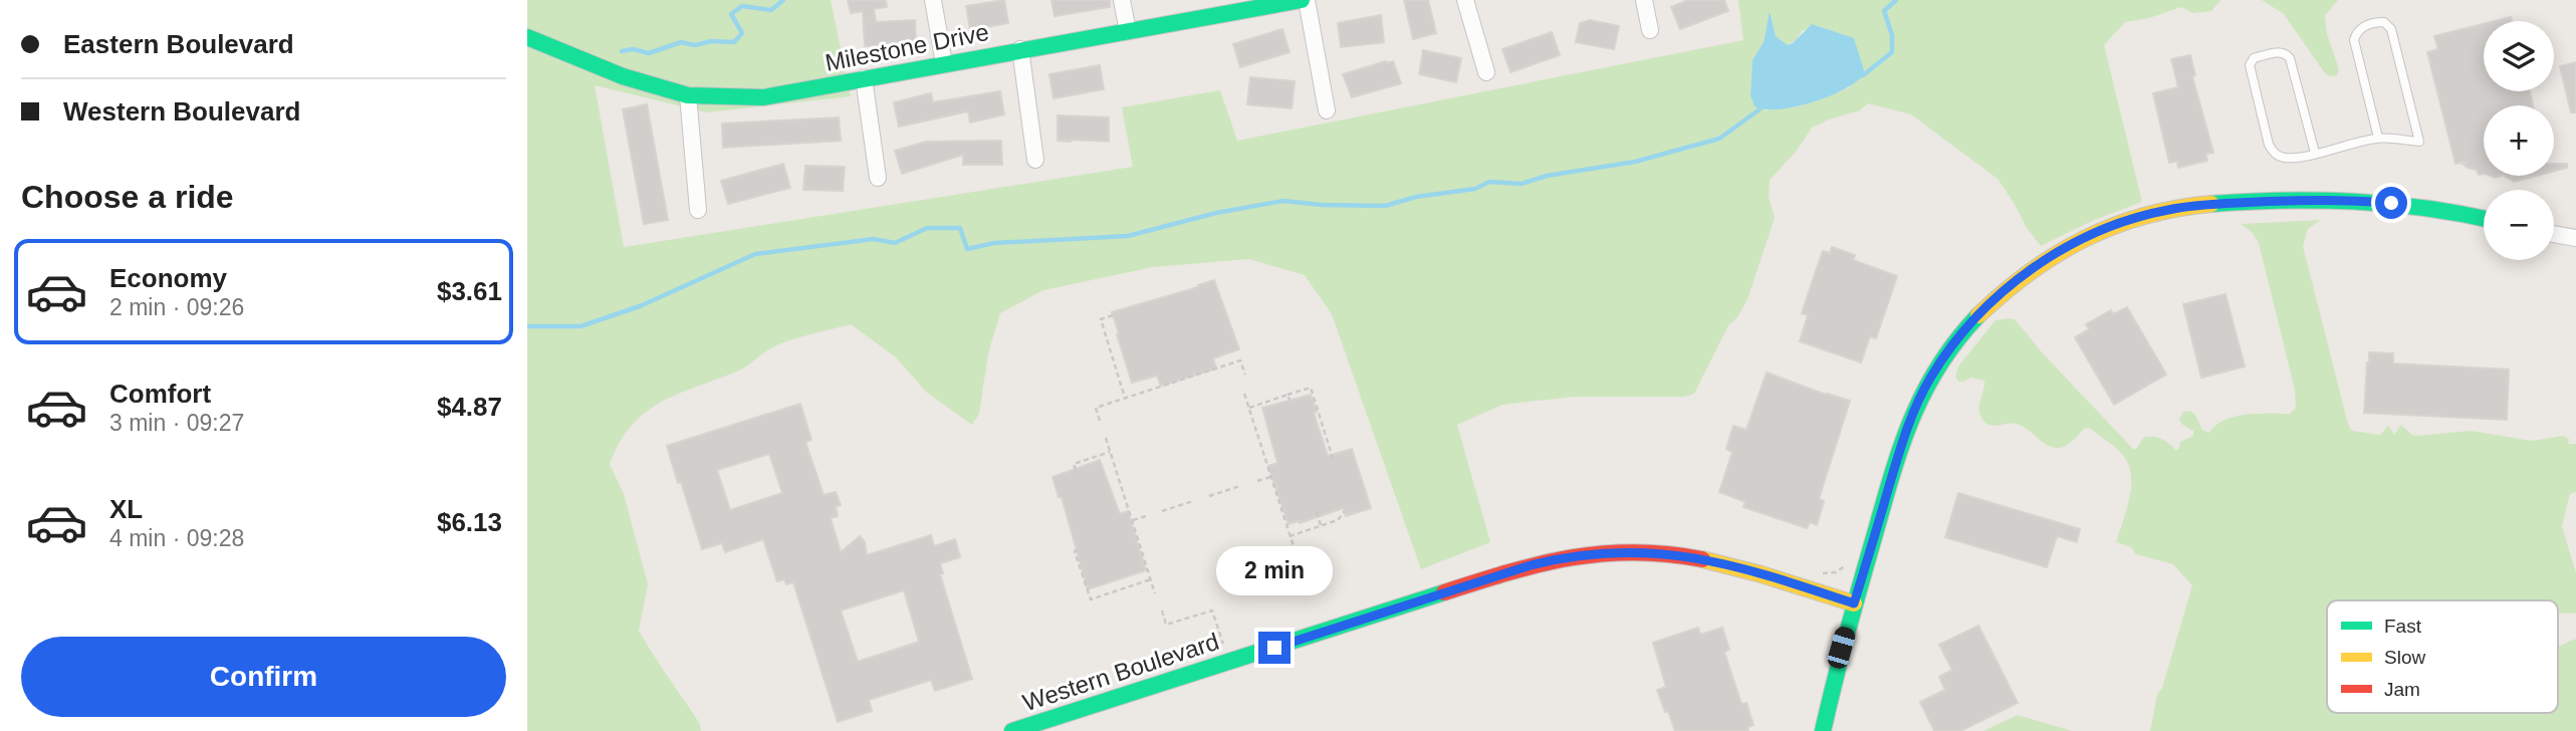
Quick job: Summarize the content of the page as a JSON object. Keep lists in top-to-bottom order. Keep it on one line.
{"streets":{"street":["Milestone Drive","Western Boulevard"]},"legend":["Fast","Slow","Jam"],"page":{"banner":["Eastern Boulevard","Western Boulevard"],"map_buttons":["+","−"],"heading":"Choose a ride","list":[{"name":"Economy","note":"2 min · 09:26","value":"$3.61"},{"name":"Comfort","note":"3 min · 09:27","value":"$4.87"},{"name":"XL","note":"4 min · 09:28","value":"$6.13"}],"bubble":"2 min","buttons":"Confirm"}}
